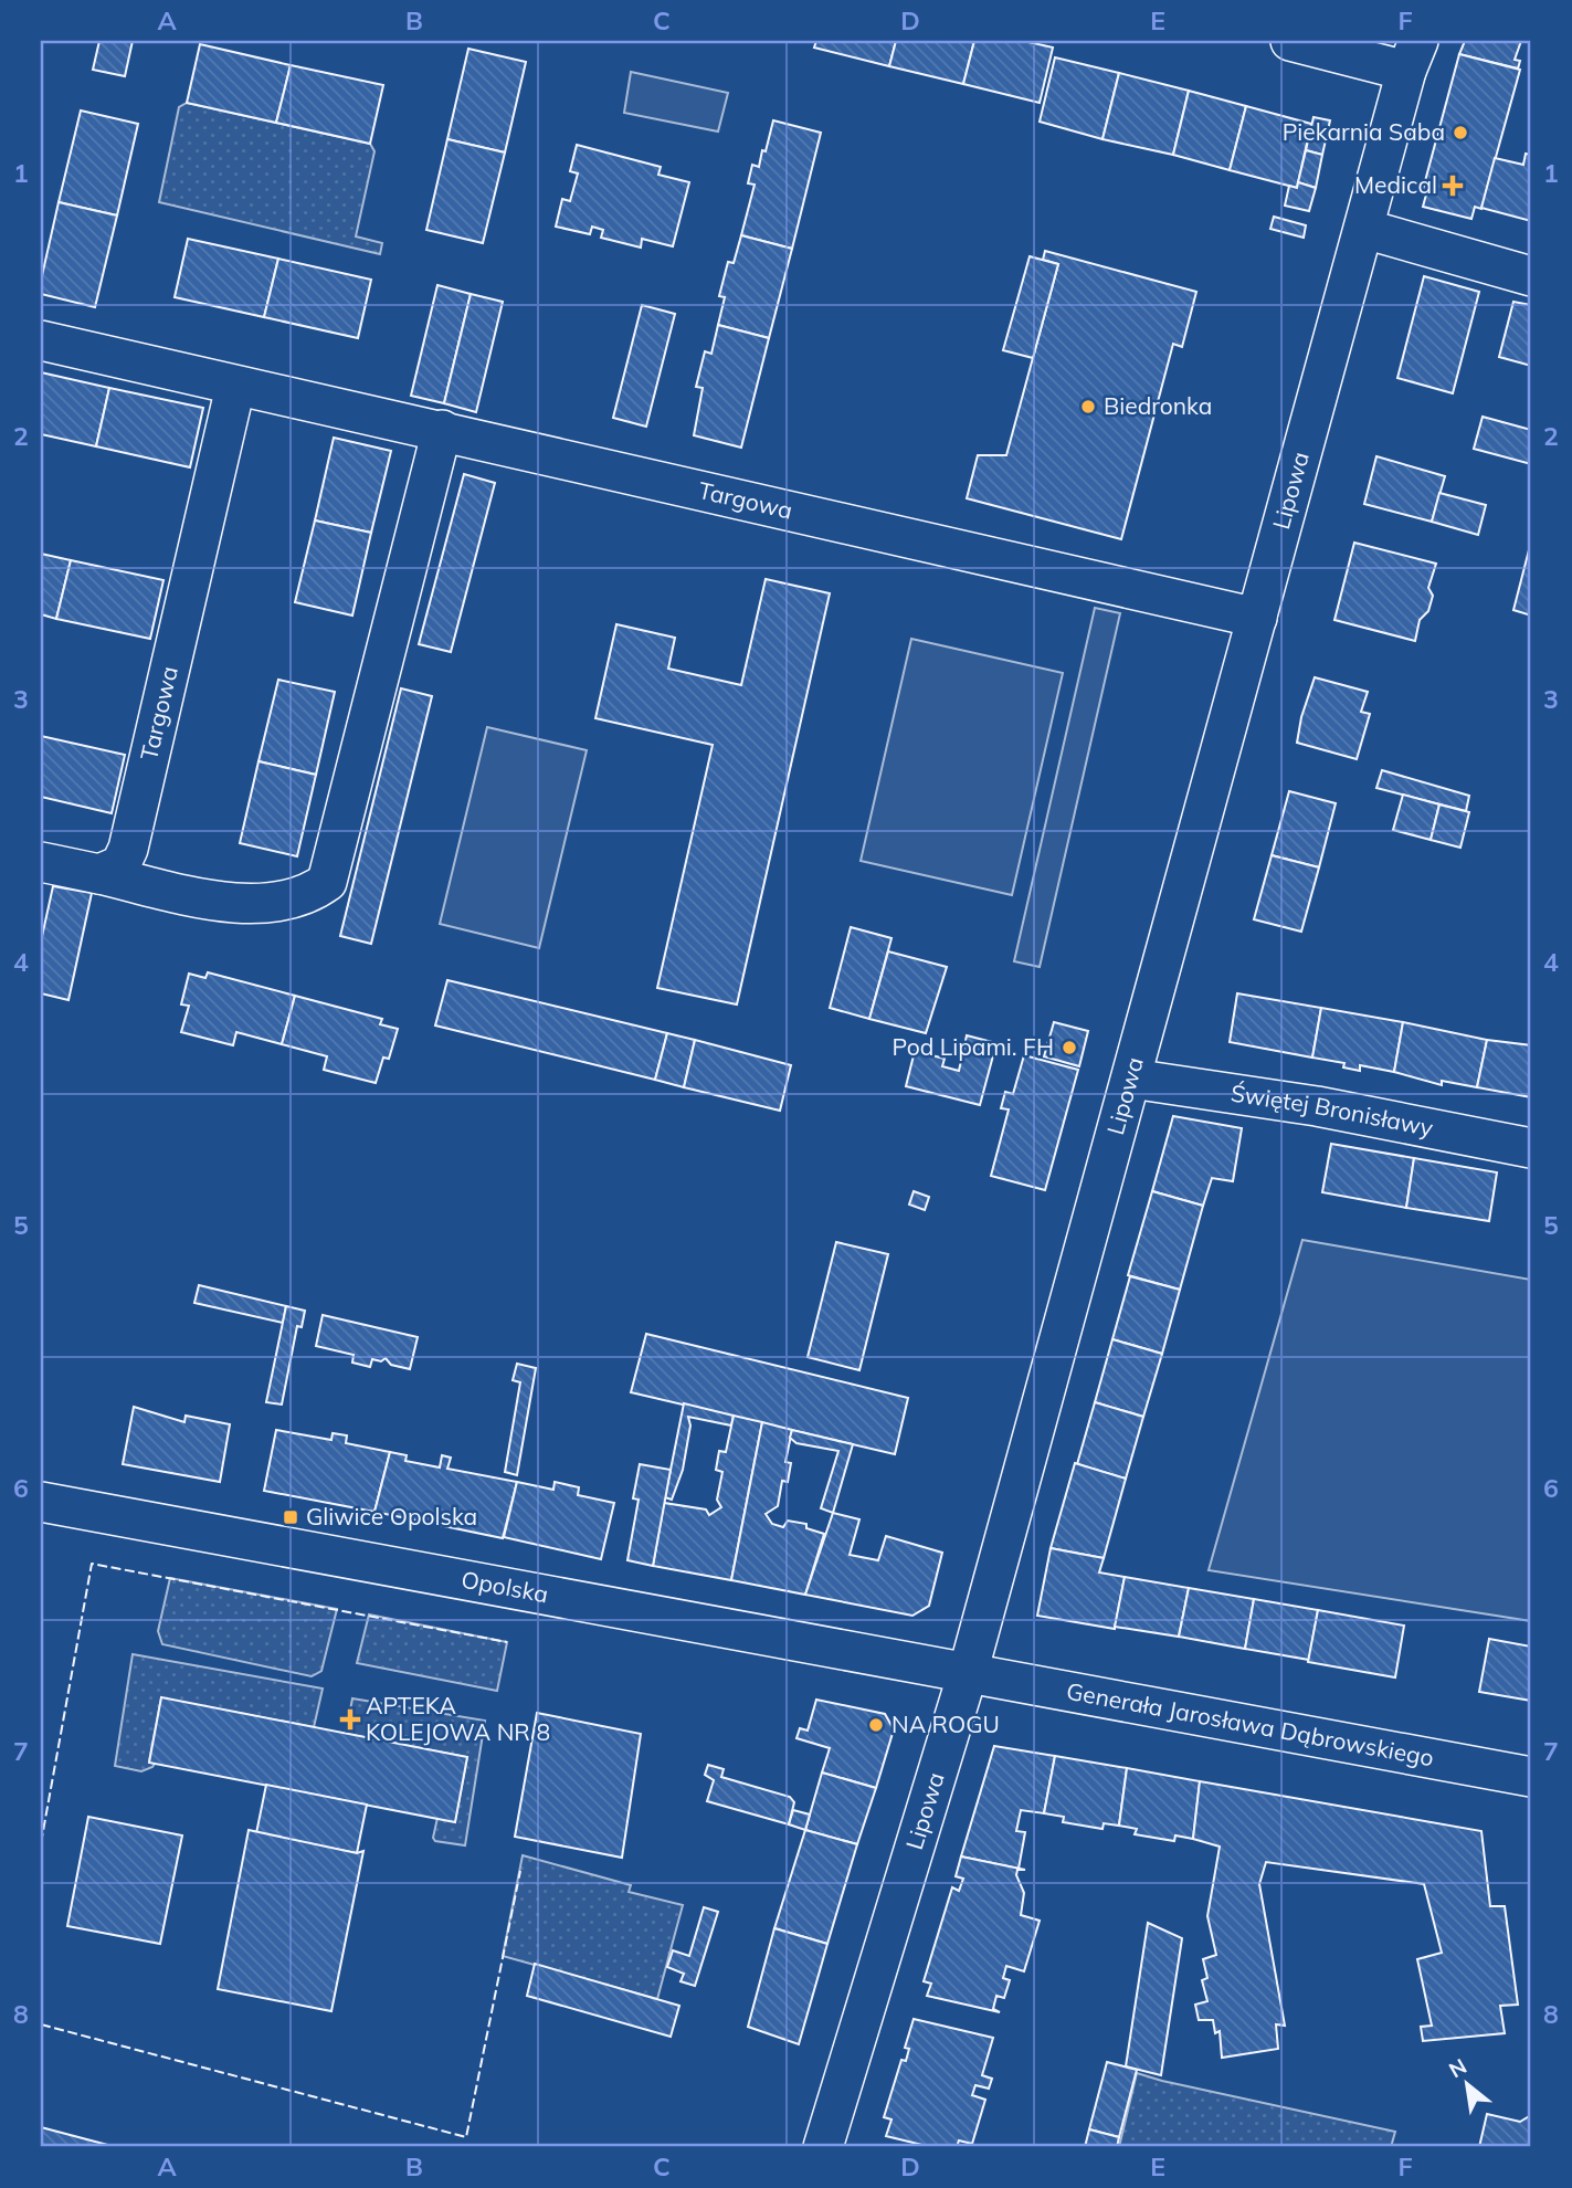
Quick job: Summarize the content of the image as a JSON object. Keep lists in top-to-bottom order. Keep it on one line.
{"streets":{"street":["Lipowa","Targowa","Świętej Bronisławy","Opolska","Generała Jarosława Dąbrowskiego"]},"crossings":[["Lipowa","Targowa"],["Lipowa","Świętej Bronisławy"],["Lipowa","Opolska"],["Lipowa","Generała Jarosława Dąbrowskiego"],["Opolska","Generała Jarosława Dąbrowskiego"]],"places":{"other":["Piekarnia Saba","Biedronka","Pod Lipami. FH","NA ROGU"],"health":["Medical","APTEKA KOLEJOWA NR 8"],"transit":["Gliwice Opolska"]},"north":"top left","grid":{"columns":["A","B","C","D","E","F"],"rows":["1","2","3","4","5","6","7","8"]}}
